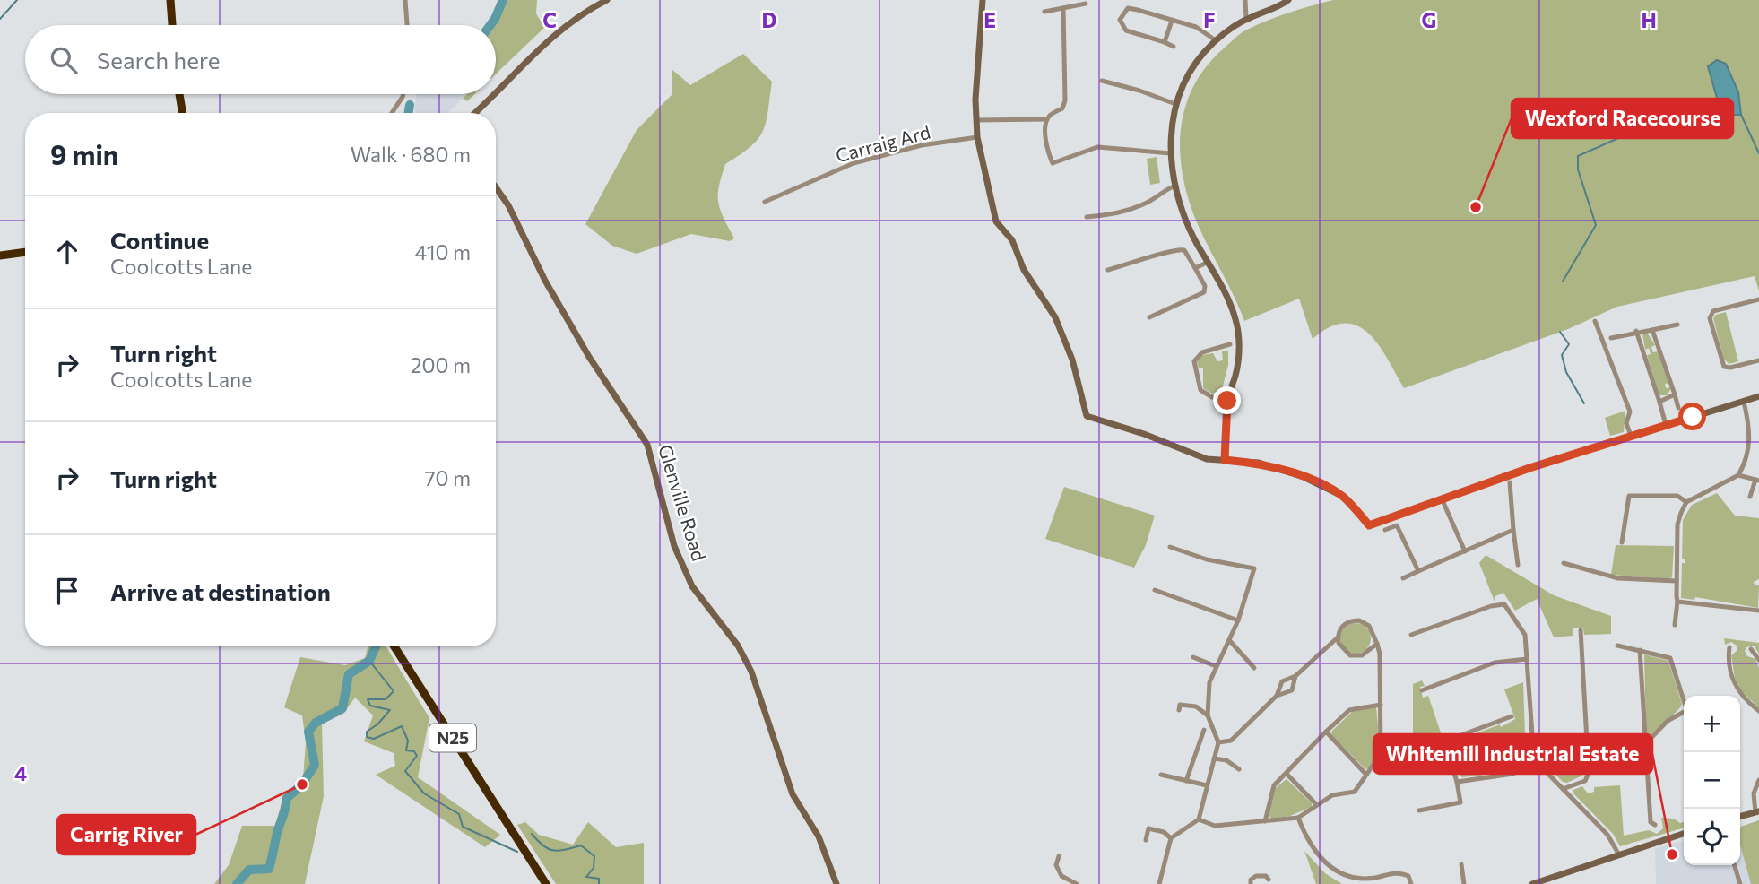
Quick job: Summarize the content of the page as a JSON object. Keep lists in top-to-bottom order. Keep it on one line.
{"streets":{"highway":["N25"],"street":["Carraig Ard","Glenville Road"]},"places":["Wexford Racecourse","Carrig River","Whitemill Industrial Estate"],"page":{"search":"Search here","heading":["9 min","Walk · 680 m"],"list":[["Continue","Coolcotts Lane","410 m"],["Turn right","Coolcotts Lane","200 m"],["Turn right","70 m"],"Arrive at destination"],"map_buttons":["+","−"]},"grid":{"columns":["C","D","E","F","G","H"],"rows":["4"]}}
